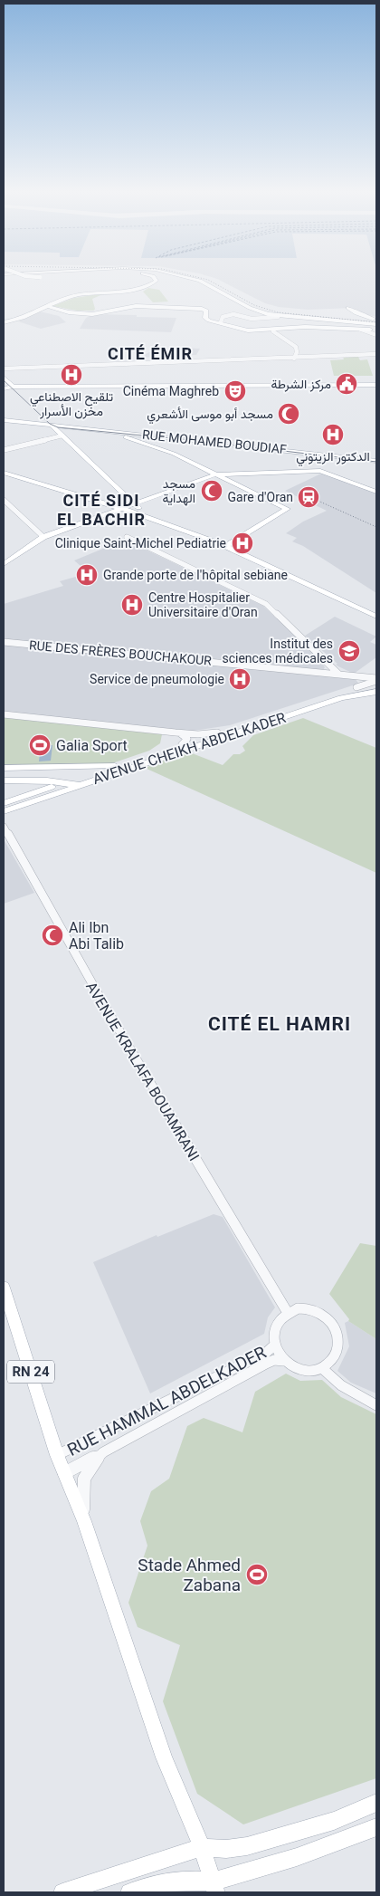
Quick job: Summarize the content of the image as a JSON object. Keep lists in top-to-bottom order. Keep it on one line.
{"streets":{"main road":["RUE MOHAMED BOUDIAF","AVENUE CHEIKH ABDELKADER","RN 24"],"street":["RUE DES FRÈRES BOUCHAKOUR","AVENUE KRALAFA BOUAMRANI","RUE HAMMAL ABDELKADER"]},"crossings":[["AVENUE KRALAFA BOUAMRANI","RUE HAMMAL ABDELKADER"],["RN 24","RUE HAMMAL ABDELKADER"]],"districts":["CITÉ ÉMIR","CITÉ SIDI EL BACHIR","CITÉ EL HAMRI"],"places":{"hospital":["تلقيح الاصطناعي مخزن الأسرار","الدكتور الزيتوني","Clinique Saint-Michel Pediatrie","Grande porte de l'hôpital sebiane","Centre Hospitalier Universitaire d'Oran","Service de pneumologie"],"public building":["مركز الشرطة"],"theatre":["Cinéma Maghreb"],"mosque":["مسجد أبو موسى الأشعري","مسجد الهداية","Ali Ibn Abi Talib"],"station":["Gare d'Oran"],"school or university":["Institut des sciences médicales"],"sports":["Galia Sport","Stade Ahmed Zabana"]}}
